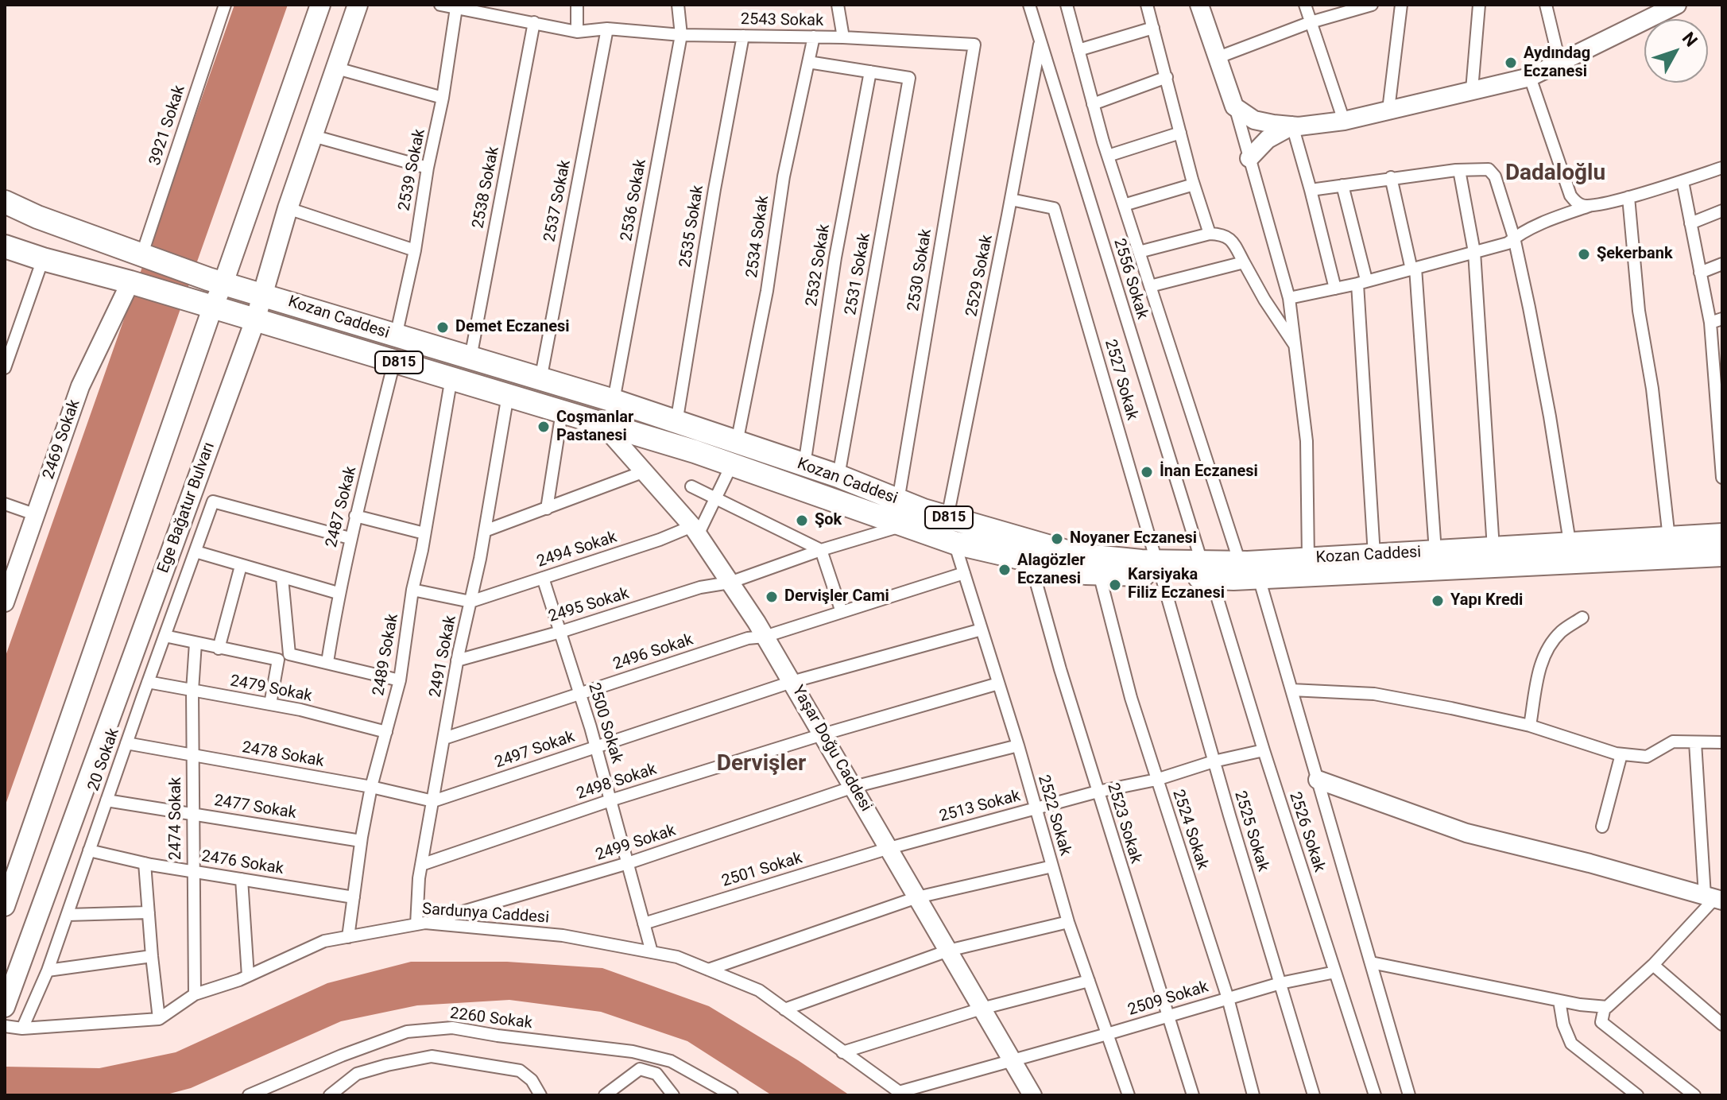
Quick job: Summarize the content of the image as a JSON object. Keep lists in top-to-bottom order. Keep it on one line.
{"streets":{"highway":["Kozan Caddesi","D815"],"main road":["Ege Bağatur Bulvarı"],"street":["2543 Sokak","3921 Sokak","2539 Sokak","2538 Sokak","2536 Sokak","2537 Sokak","2535 Sokak","2534 Sokak","2532 Sokak","2530 Sokak","2531 Sokak","2529 Sokak","2556 Sokak","2527 Sokak","2469 Sokak","2487 Sokak","2494 Sokak","2495 Sokak","2496 Sokak","2489 Sokak","2491 Sokak","2479 Sokak","2500 Sokak","Yaşar Doğu Caddesi","2497 Sokak","2478 Sokak","20 Sokak","2498 Sokak","2513 Sokak","2477 Sokak","2522 Sokak","2474 Sokak","2523 Sokak","2524 Sokak","2525 Sokak","2526 Sokak","2499 Sokak","2476 Sokak","2501 Sokak","Sardunya Caddesi","2509 Sokak","2260 Sokak"]},"crossings":[["2543 Sokak","2539 Sokak"],["2543 Sokak","2538 Sokak"],["2543 Sokak","2536 Sokak"],["2543 Sokak","2537 Sokak"],["2543 Sokak","2535 Sokak"],["2543 Sokak","2534 Sokak"],["2543 Sokak","2530 Sokak"],["3921 Sokak","Kozan Caddesi"],["2539 Sokak","Kozan Caddesi"],["2538 Sokak","Kozan Caddesi"],["2536 Sokak","Kozan Caddesi"],["2537 Sokak","Kozan Caddesi"],["2535 Sokak","Kozan Caddesi"],["2534 Sokak","Kozan Caddesi"],["2534 Sokak","2494 Sokak"],["2534 Sokak","Yaşar Doğu Caddesi"],["2532 Sokak","2531 Sokak"],["2532 Sokak","Kozan Caddesi"],["2530 Sokak","Kozan Caddesi"],["2531 Sokak","Kozan Caddesi"],["2529 Sokak","2556 Sokak"],["2529 Sokak","Kozan Caddesi"],["2529 Sokak","2527 Sokak"],["2556 Sokak","Kozan Caddesi"],["2556 Sokak","2526 Sokak"],["Kozan Caddesi","2527 Sokak"],["Kozan Caddesi","2469 Sokak"],["Kozan Caddesi","2487 Sokak"],["Kozan Caddesi","Ege Bağatur Bulvarı"],["Kozan Caddesi","2495 Sokak"],["Kozan Caddesi","2489 Sokak"],["Kozan Caddesi","2491 Sokak"],["Kozan Caddesi","Yaşar Doğu Caddesi"],["Kozan Caddesi","2522 Sokak"],["Kozan Caddesi","2523 Sokak"],["Kozan Caddesi","2524 Sokak"],["Kozan Caddesi","2525 Sokak"],["Kozan Caddesi","2526 Sokak"],["2527 Sokak","2525 Sokak"],["2487 Sokak","20 Sokak"],["2494 Sokak","2491 Sokak"],["2494 Sokak","2500 Sokak"],["2494 Sokak","Yaşar Doğu Caddesi"],["2495 Sokak","2491 Sokak"],["2495 Sokak","2500 Sokak"],["2495 Sokak","Yaşar Doğu Caddesi"],["2496 Sokak","2491 Sokak"],["2496 Sokak","2500 Sokak"],["2496 Sokak","Yaşar Doğu Caddesi"],["2496 Sokak","2522 Sokak"],["2489 Sokak","2479 Sokak"],["2489 Sokak","2478 Sokak"],["2489 Sokak","2477 Sokak"],["2489 Sokak","2476 Sokak"],["2489 Sokak","Sardunya Caddesi"],["2491 Sokak","2497 Sokak"],["2491 Sokak","2478 Sokak"],["2491 Sokak","2498 Sokak"],["2491 Sokak","2499 Sokak"],["2491 Sokak","Sardunya Caddesi"],["2479 Sokak","20 Sokak"],["2479 Sokak","2474 Sokak"],["2500 Sokak","2497 Sokak"],["2500 Sokak","2498 Sokak"],["2500 Sokak","2499 Sokak"],["2500 Sokak","2501 Sokak"],["2500 Sokak","Sardunya Caddesi"],["Yaşar Doğu Caddesi","2497 Sokak"],["Yaşar Doğu Caddesi","2498 Sokak"],["Yaşar Doğu Caddesi","2513 Sokak"],["Yaşar Doğu Caddesi","2499 Sokak"],["Yaşar Doğu Caddesi","2501 Sokak"],["Yaşar Doğu Caddesi","2509 Sokak"],["2497 Sokak","2478 Sokak"],["2497 Sokak","2522 Sokak"],["2478 Sokak","20 Sokak"],["2478 Sokak","2474 Sokak"],["20 Sokak","2477 Sokak"],["20 Sokak","2476 Sokak"],["2498 Sokak","2522 Sokak"],["2513 Sokak","2522 Sokak"],["2513 Sokak","2523 Sokak"],["2513 Sokak","2524 Sokak"],["2513 Sokak","2525 Sokak"],["2513 Sokak","2526 Sokak"],["2513 Sokak","2501 Sokak"],["2477 Sokak","2474 Sokak"],["2522 Sokak","2499 Sokak"],["2522 Sokak","2509 Sokak"],["2474 Sokak","2476 Sokak"],["2474 Sokak","Sardunya Caddesi"],["2523 Sokak","2509 Sokak"],["2524 Sokak","2509 Sokak"],["2525 Sokak","2509 Sokak"],["2526 Sokak","2509 Sokak"],["2499 Sokak","Sardunya Caddesi"],["Sardunya Caddesi","2509 Sokak"]],"districts":["Dadaloğlu","Dervişler"],"places":["Aydındag Eczanesi","Şekerbank","Demet Eczanesi","Coşmanlar Pastanesi","İnan Eczanesi","Şok","Noyaner Eczanesi","Alagözler Eczanesi","Karsiyaka Filiz Eczanesi","Dervişler Cami","Yapı Kredi"],"north":"top right"}
